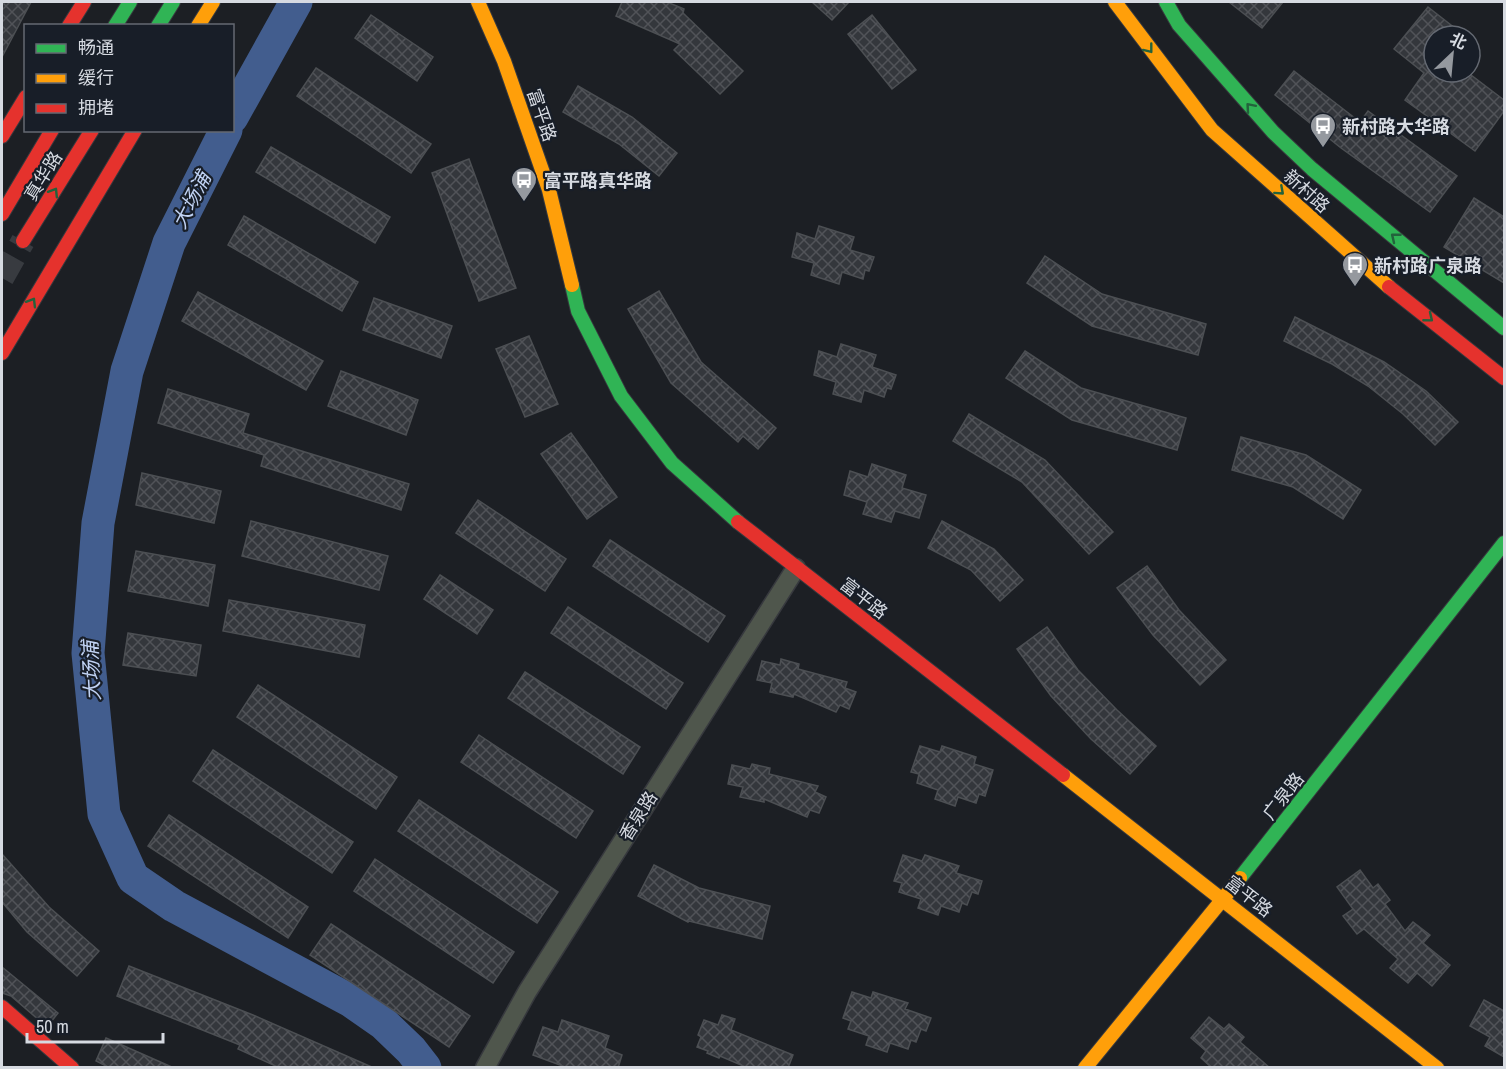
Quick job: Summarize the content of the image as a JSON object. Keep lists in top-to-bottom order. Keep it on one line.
{"streets":{"street":["富平路","真华路","新村路","广泉路","香泉路"]},"crossings":[["富平路","广泉路"],["富平路","香泉路"]],"water":["大场浦"],"places":{"bus stop":["新村路大华路","富平路真华路","新村路广泉路"]},"legend":["畅通","缓行","拥堵"],"scale_bar":"50 m","north":"top right"}
